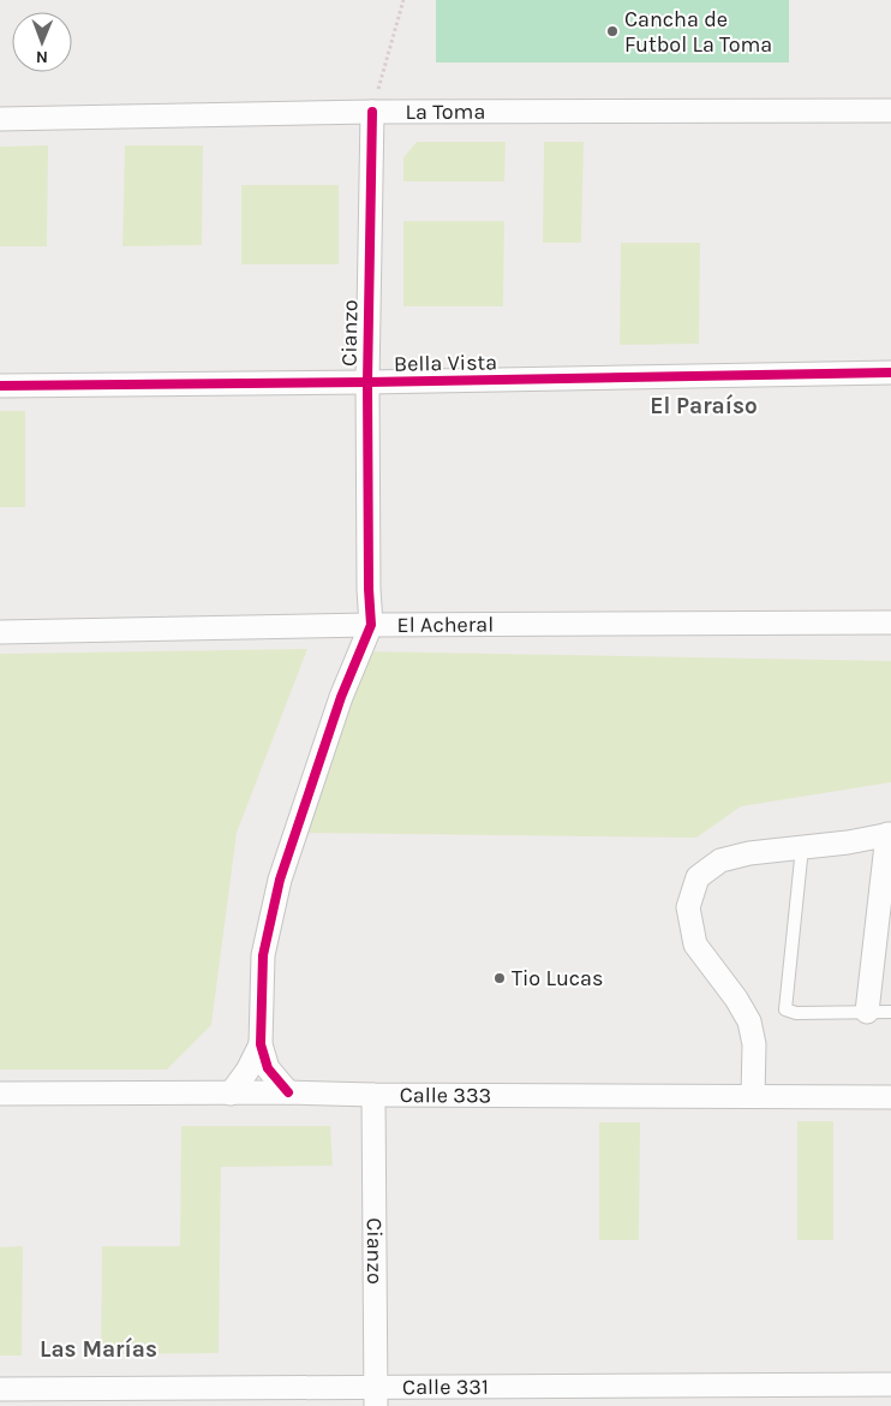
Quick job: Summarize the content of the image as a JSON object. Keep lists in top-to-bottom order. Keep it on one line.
{"streets":{"street":["La Toma","Cianzo","Bella Vista","El Acheral","Calle 333","Calle 331"]},"crossings":[["La Toma","Cianzo"],["Cianzo","Bella Vista"],["Cianzo","El Acheral"],["Cianzo","Calle 333"],["Cianzo","Calle 331"]],"districts":["El Paraíso","Las Marías"],"places":["Cancha de Futbol La Toma","Tio Lucas"],"north":"bottom"}
